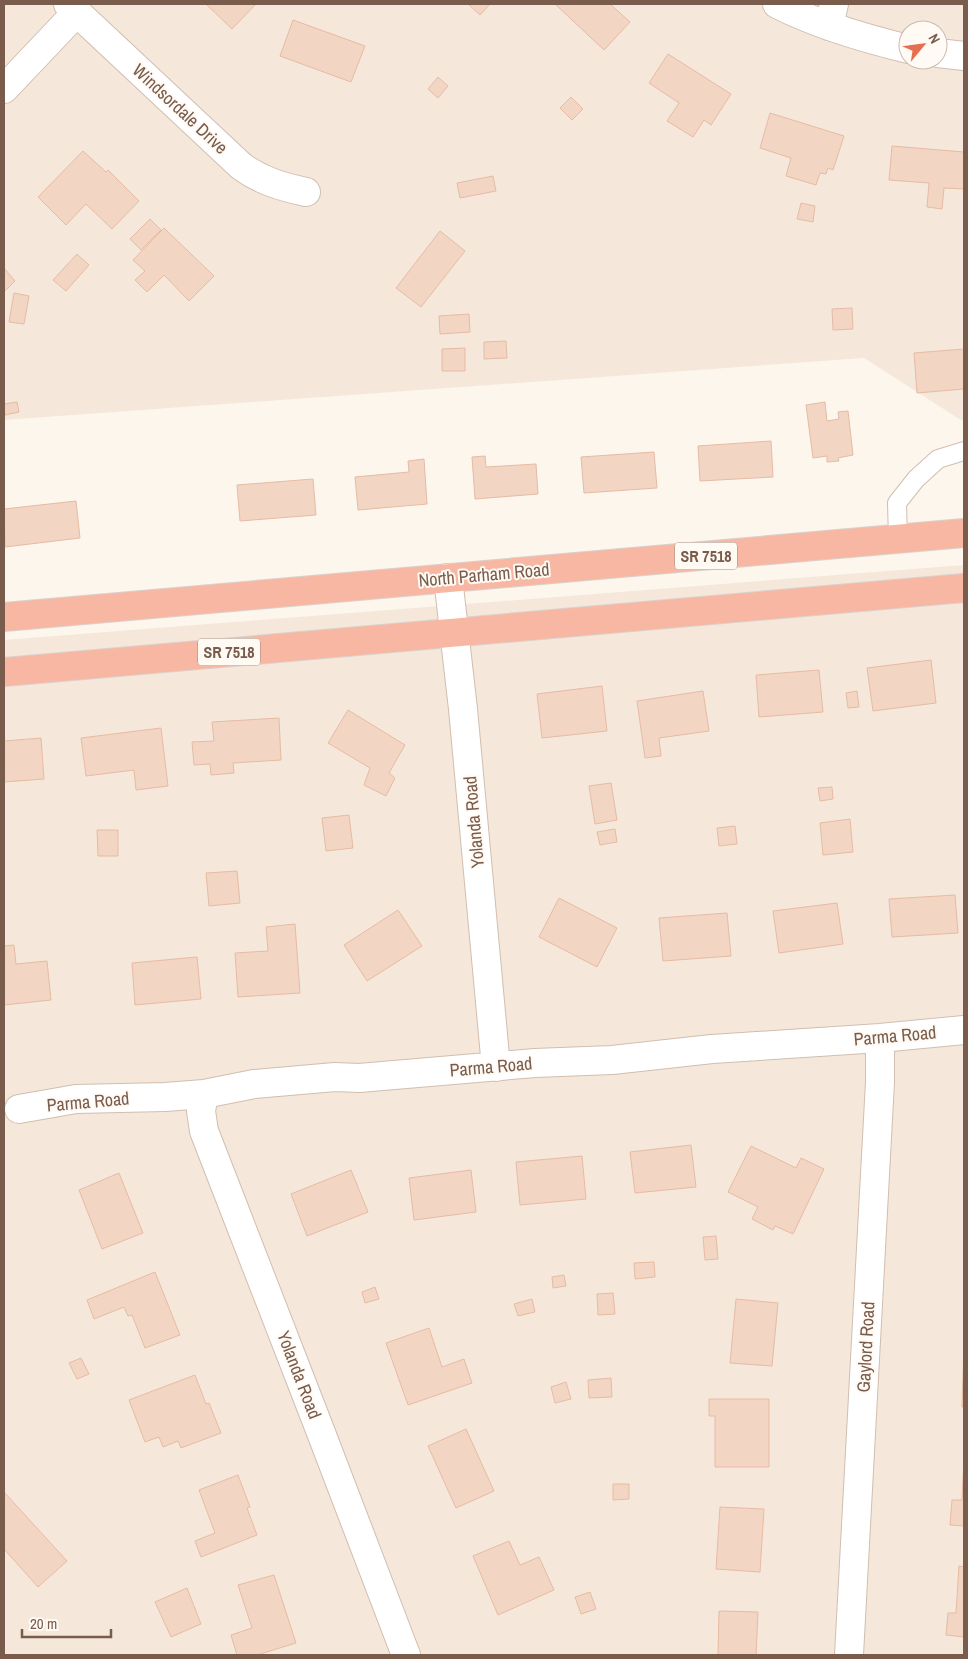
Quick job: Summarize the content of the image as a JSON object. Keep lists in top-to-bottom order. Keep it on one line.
{"streets":{"highway":["SR 7518","North Parham Road"],"street":["Windsordale Drive","Yolanda Road","Parma Road","Gaylord Road"]},"crossings":[["SR 7518","Yolanda Road"],["North Parham Road","Yolanda Road"],["Yolanda Road","Parma Road"],["Parma Road","Gaylord Road"]],"scale_bar":"20 m","north":"top right"}
